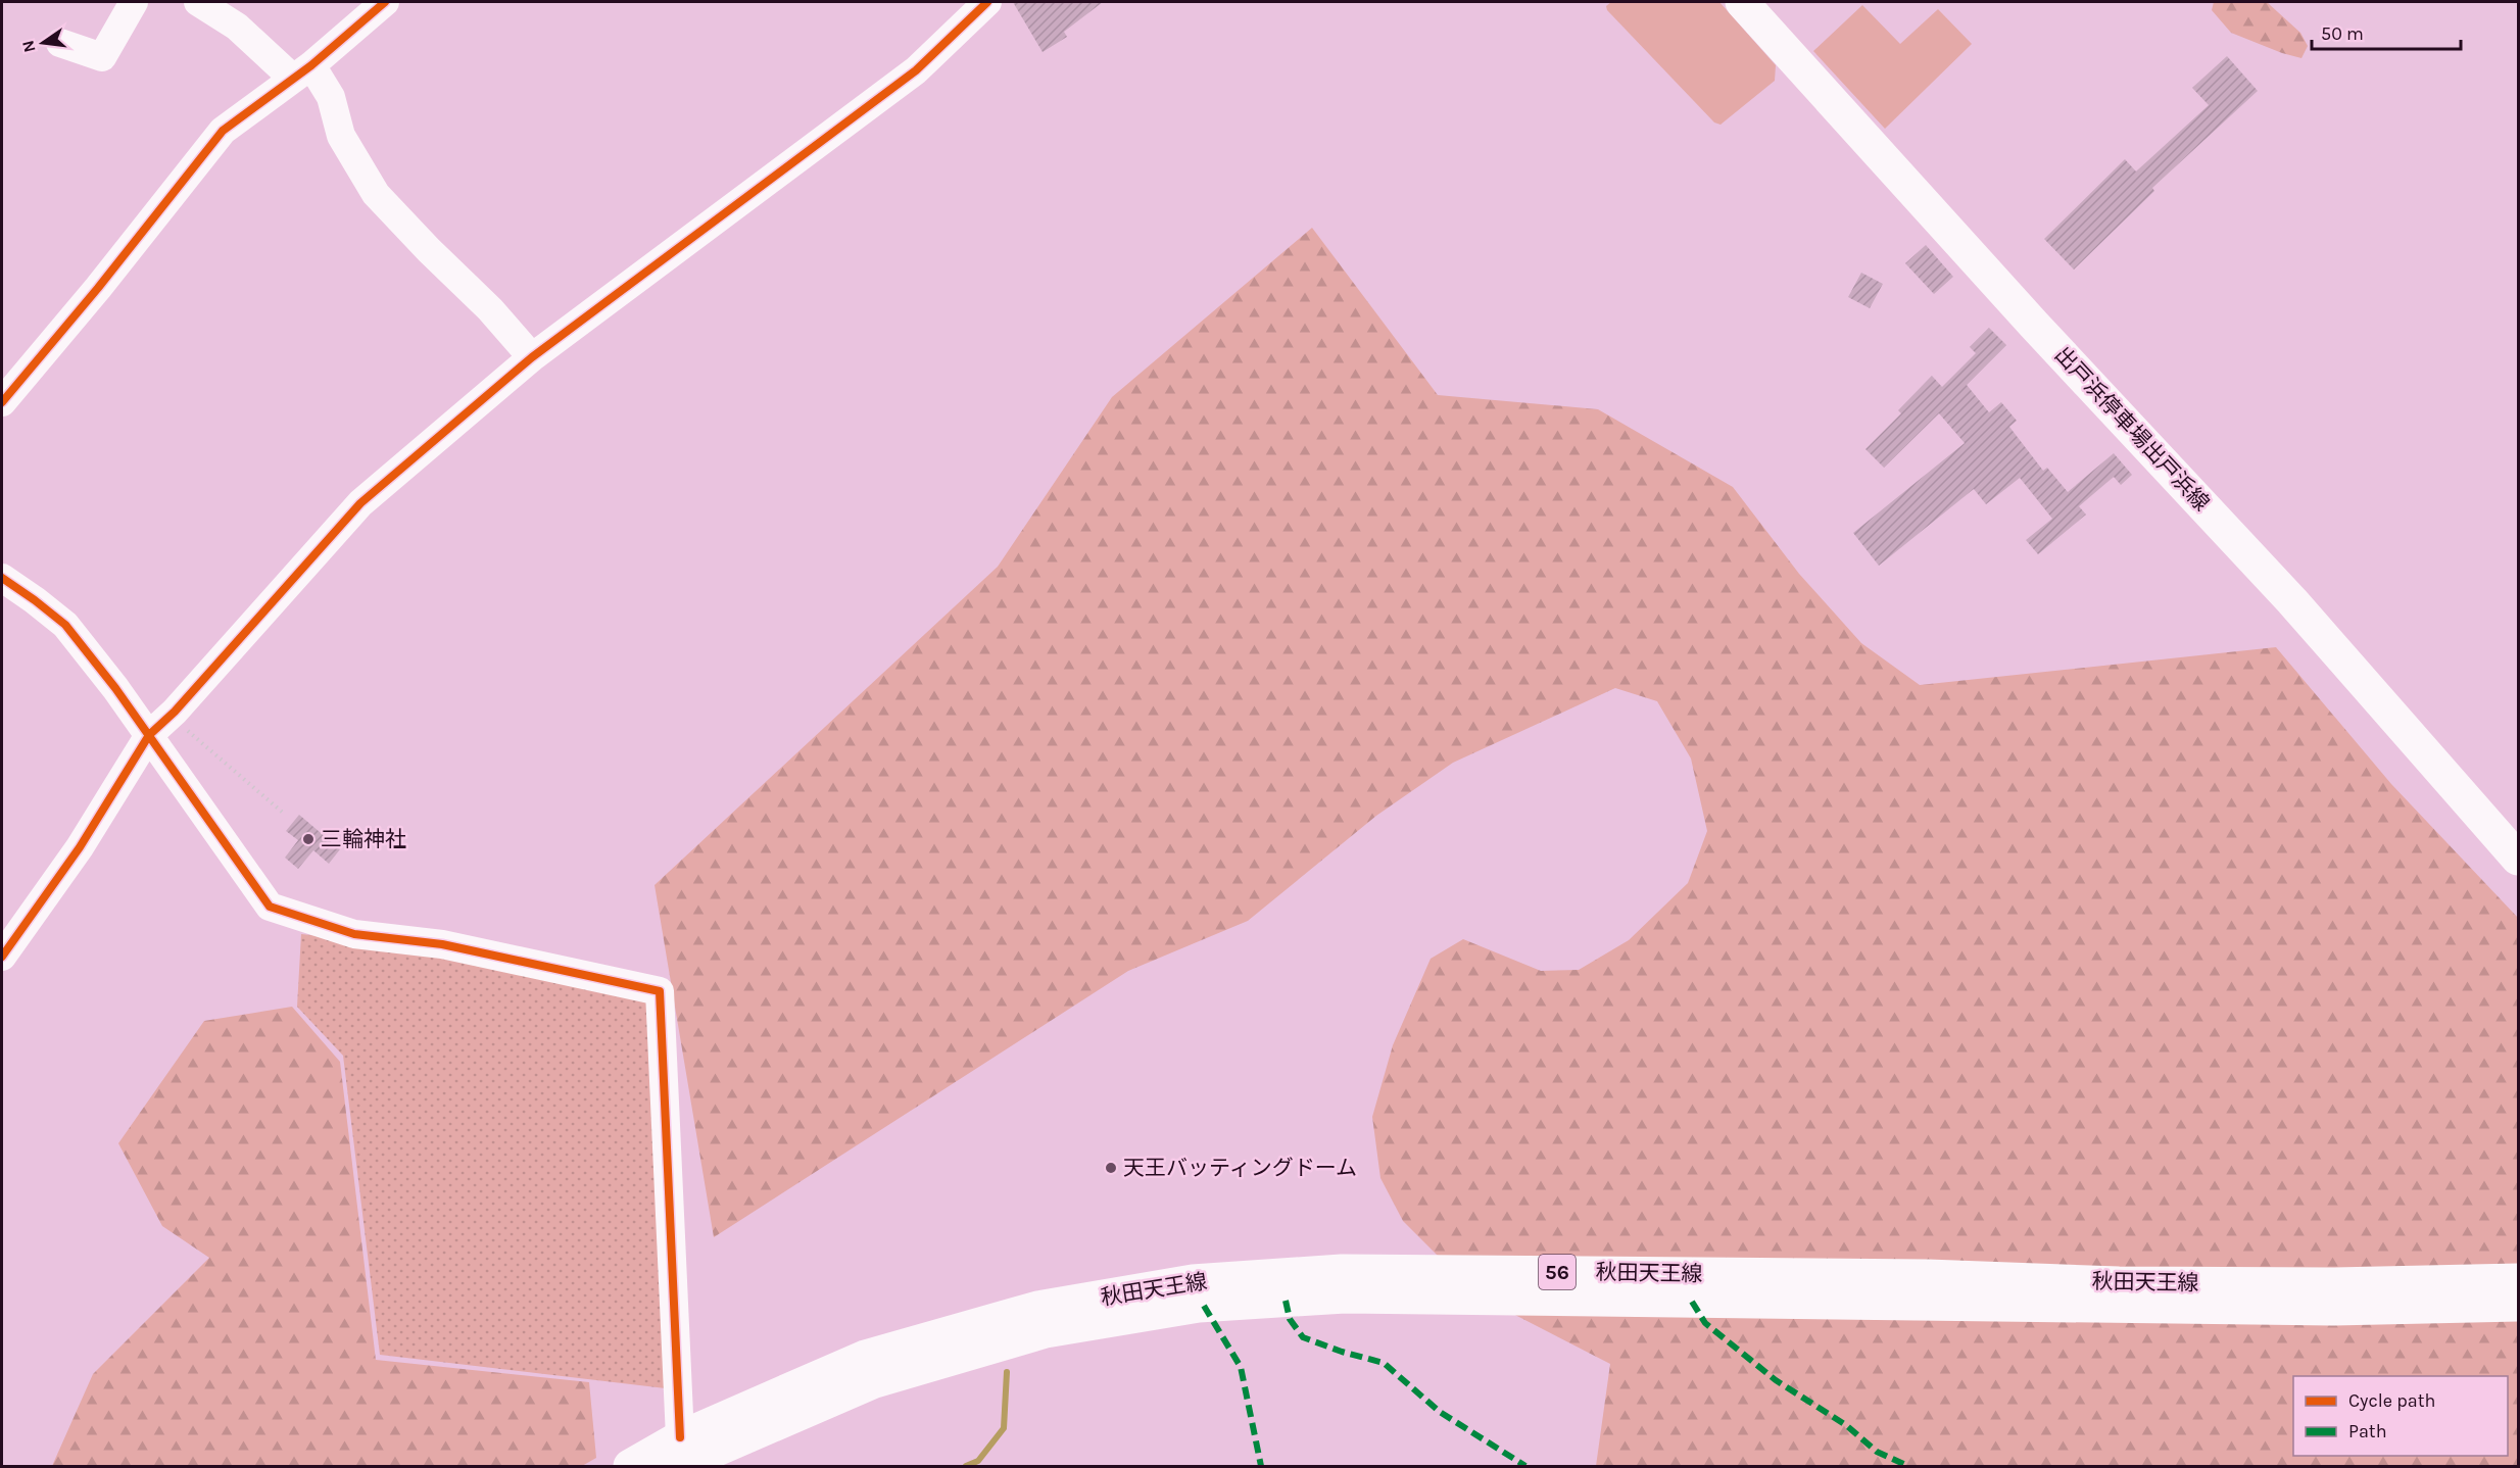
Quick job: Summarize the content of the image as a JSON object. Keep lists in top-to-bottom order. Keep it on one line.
{"streets":{"main road":["出戸浜停車場出戸浜線","56","秋田天王線"]},"places":["三輪神社","天王バッティングドーム"],"legend":["Cycle path","Path"],"scale_bar":"50 m","north":"left"}
